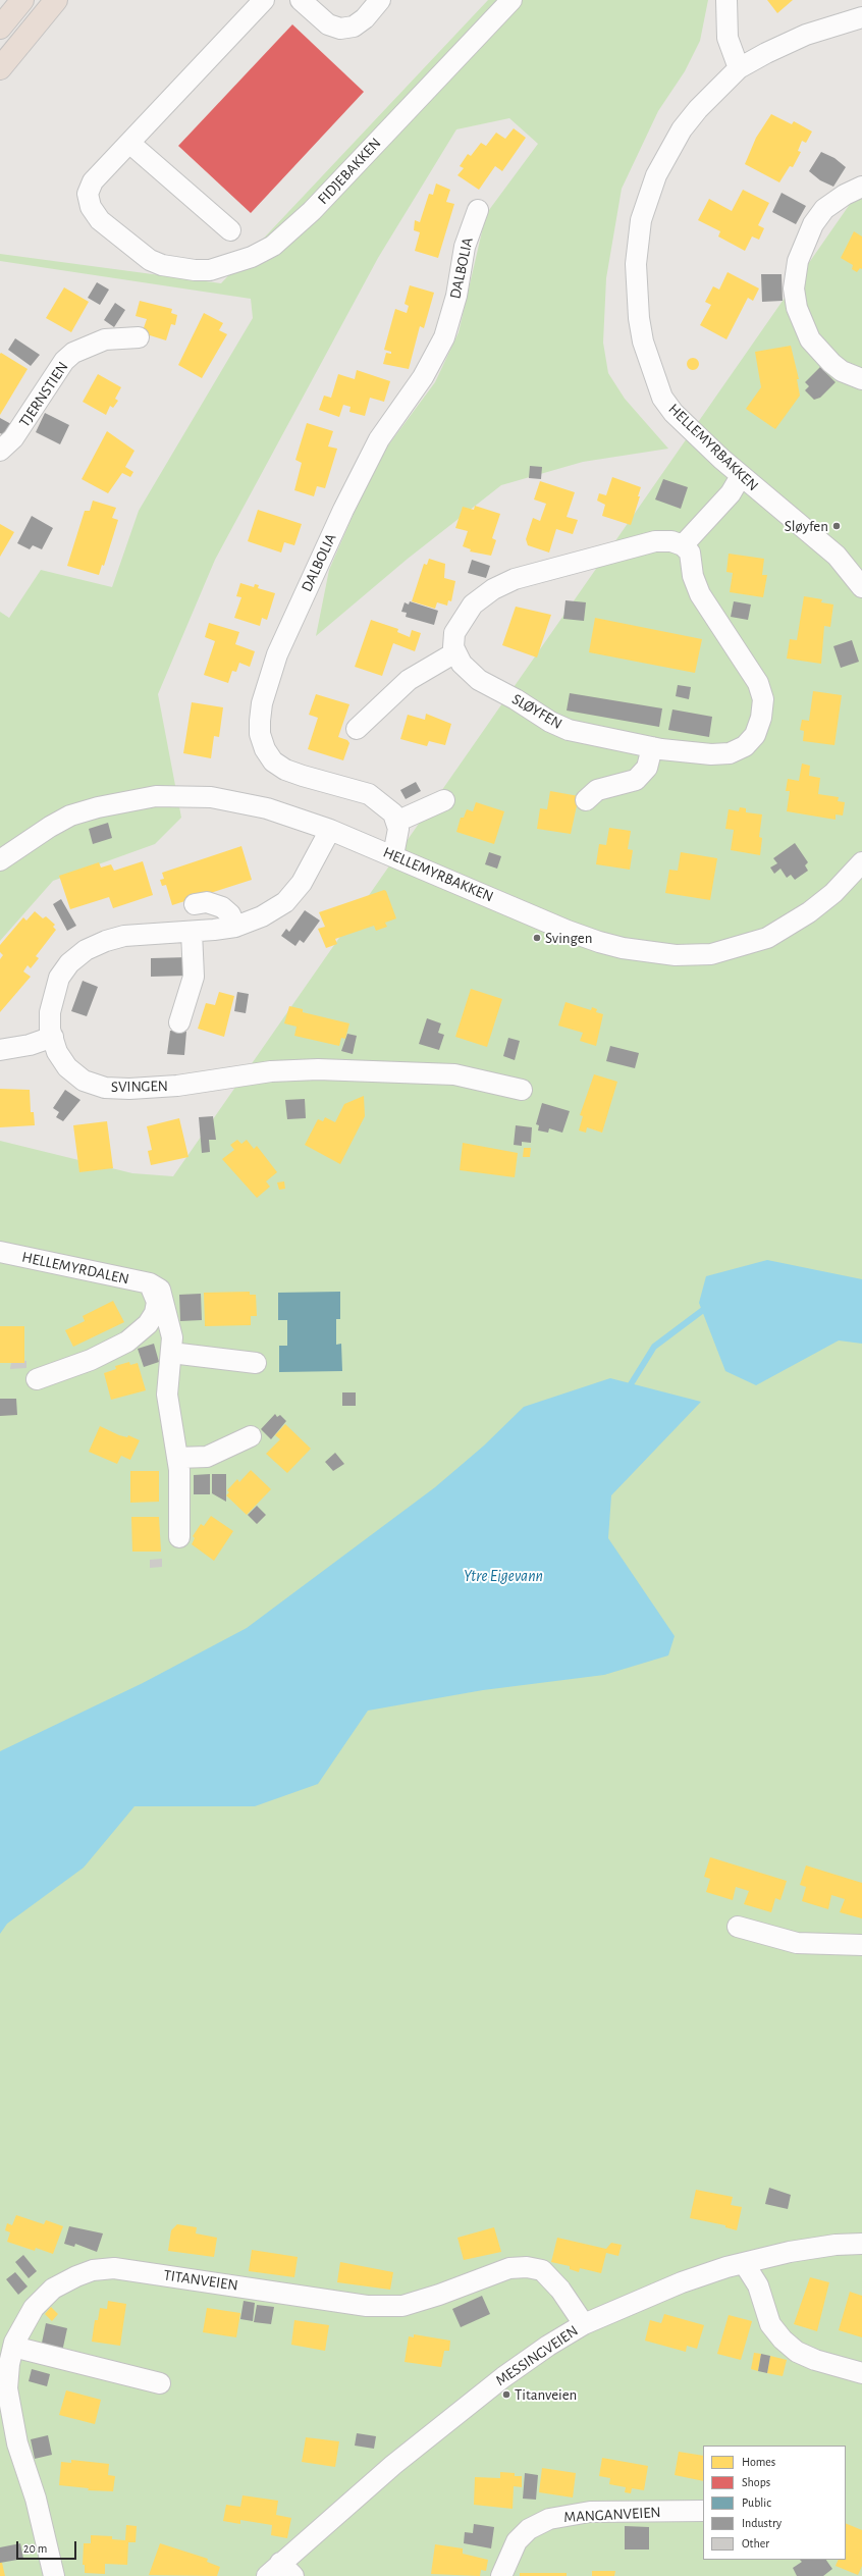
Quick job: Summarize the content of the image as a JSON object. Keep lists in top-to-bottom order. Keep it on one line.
{"streets":{"street":["FIDJEBAKKEN","DALBOLIA","TJERNSTIEN","HELLEMYRBAKKEN","SLØYFEN","SVINGEN","HELLEMYRDALEN","TITANVEIEN","MESSINGVEIEN","MANGANVEIEN"]},"crossings":[["HELLEMYRBAKKEN","SVINGEN"],["TITANVEIEN","MESSINGVEIEN"]],"water":["Ytre Eigevann"],"places":["Sløyfen","Svingen","Titanveien"],"legend":["Homes","Shops","Public","Industry","Other"],"scale_bar":"20 m"}
